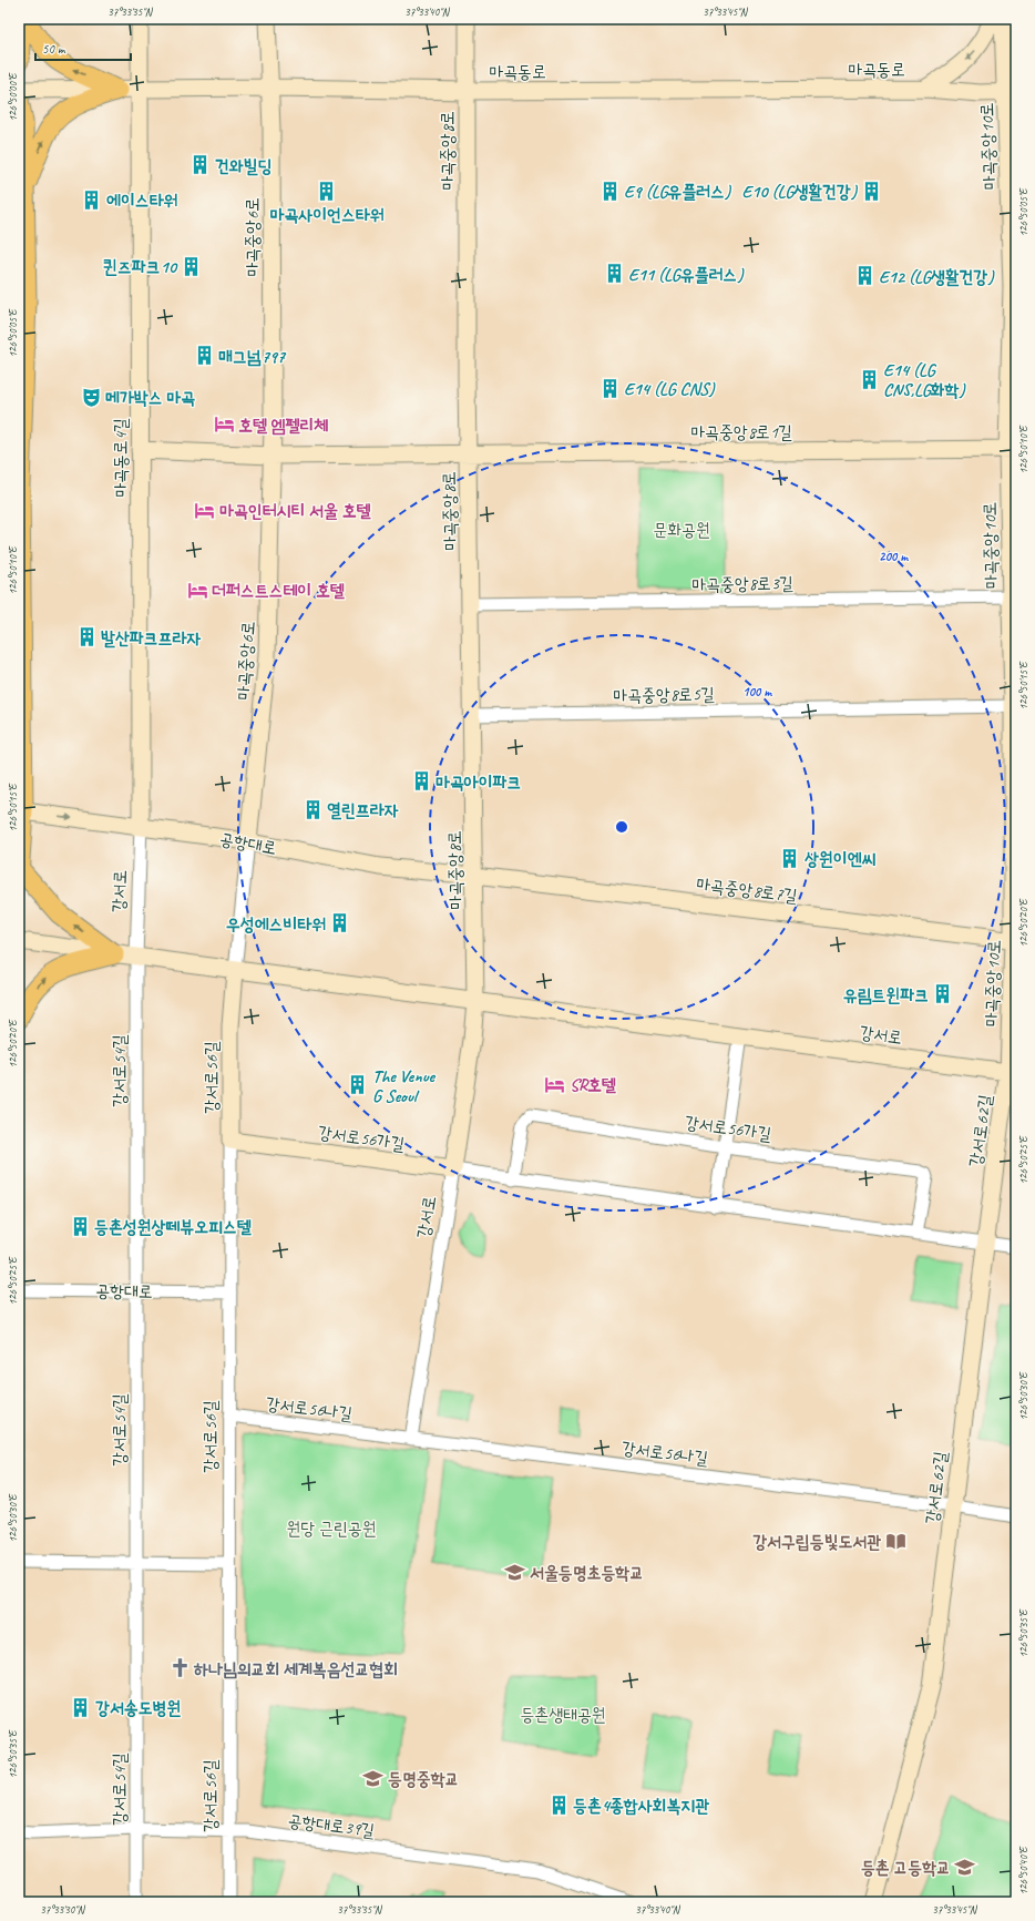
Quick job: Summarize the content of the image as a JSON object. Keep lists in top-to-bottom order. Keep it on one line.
{"streets":{"street":["마곡동로","마곡중앙10로","마곡중앙8로","마곡중앙6로","마곡중앙8로1길","마곡동로4길","마곡중앙8로3길","마곡중앙8로5길","공항대로","마곡중앙8로7길","강서로","강서로54길","강서로56길","강서로56가길","강서로62길","강서로56나길","공항대로39길"]},"crossings":[["마곡동로","마곡중앙10로"],["마곡동로","마곡중앙8로"],["마곡동로","마곡중앙6로"],["마곡동로","마곡동로4길"],["마곡중앙10로","마곡중앙8로1길"],["마곡중앙10로","마곡중앙8로3길"],["마곡중앙10로","마곡중앙8로5길"],["마곡중앙10로","마곡중앙8로7길"],["마곡중앙10로","강서로"],["마곡중앙10로","강서로62길"],["마곡중앙8로","마곡중앙8로1길"],["마곡중앙8로","마곡중앙8로3길"],["마곡중앙8로","마곡중앙8로5길"],["마곡중앙8로","공항대로"],["마곡중앙8로","마곡중앙8로7길"],["마곡중앙8로","강서로"],["마곡중앙6로","공항대로"],["마곡동로4길","공항대로"],["마곡동로4길","강서로"],["공항대로","마곡중앙8로7길"],["공항대로","강서로"],["공항대로","강서로54길"],["공항대로","강서로56길"],["강서로","강서로54길"],["강서로","강서로56길"],["강서로","강서로56가길"],["강서로","강서로62길"],["강서로","강서로56나길"],["강서로54길","공항대로39길"],["강서로56길","강서로56가길"],["강서로56길","강서로56나길"],["강서로56길","공항대로39길"],["강서로56가길","강서로62길"],["강서로62길","강서로56나길"]],"parks":["문화공원","원당 근린공원","등촌생태공원"],"places":{"building":["건와빌딩","마곡사이언스타워","E9 (LG유플러스)","E10 (LG생활건강)","에이스타워","퀸즈파크10","E11 (LG유플러스)","E12 (LG생활건강)","매그넘797","E14 (LG CNS,LG화학)","E14 (LG CNS)","발산파크프라자","마곡아이파크","열린프라자","상원이엔씨","우성에스비타워","유림트윈파크","The Venue G Seoul","등촌성원상떼뷰오피스텔","강서송도병원","등촌4종합사회복지관"],"theatre":["메가박스 마곡"],"hotel":["호텔 엠펠리체","마곡인터시티 서울 호텔","더퍼스트스테이 호텔","SR호텔"],"library":["강서구립등빛도서관"],"school or university":["서울등명초등학교","등명중학교","등촌 고등학교"],"church":["하나님의교회 세계복음선교협회"]},"scale_bar":"50 m","coordinates":["37°33'35\"N","37°33'40\"N","37°33'45\"N","126°50'00\"E","126°50'05\"E","126°50'10\"E","126°50'15\"E","126°50'20\"E","126°50'25\"E","126°50'30\"E","126°50'35\"E","126°50'40\"E","37°33'30\"N"],"rings":["200 m","100 m"]}
